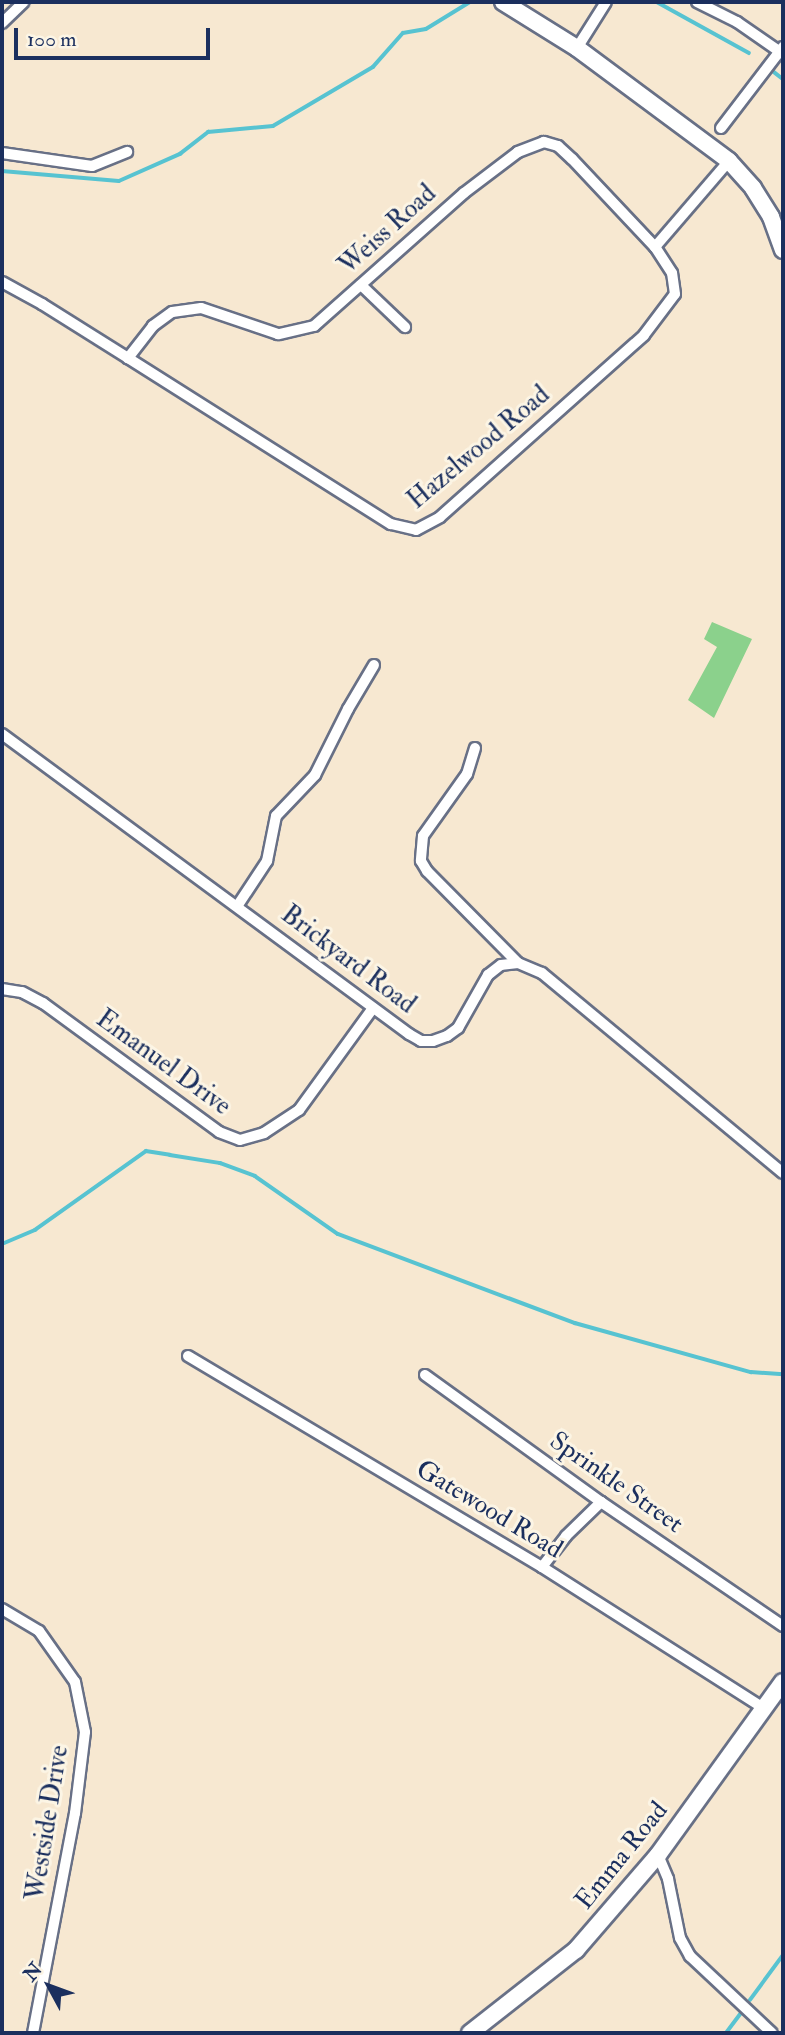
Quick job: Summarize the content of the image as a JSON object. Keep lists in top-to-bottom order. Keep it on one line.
{"streets":{"street":["Weiss Road","Hazelwood Road","Brickyard Road","Emanuel Drive","Sprinkle Street","Gatewood Road","Westside Drive","Emma Road"]},"crossings":[["Weiss Road","Hazelwood Road"],["Brickyard Road","Emanuel Drive"],["Gatewood Road","Emma Road"]],"scale_bar":"100 m","north":"top left"}
